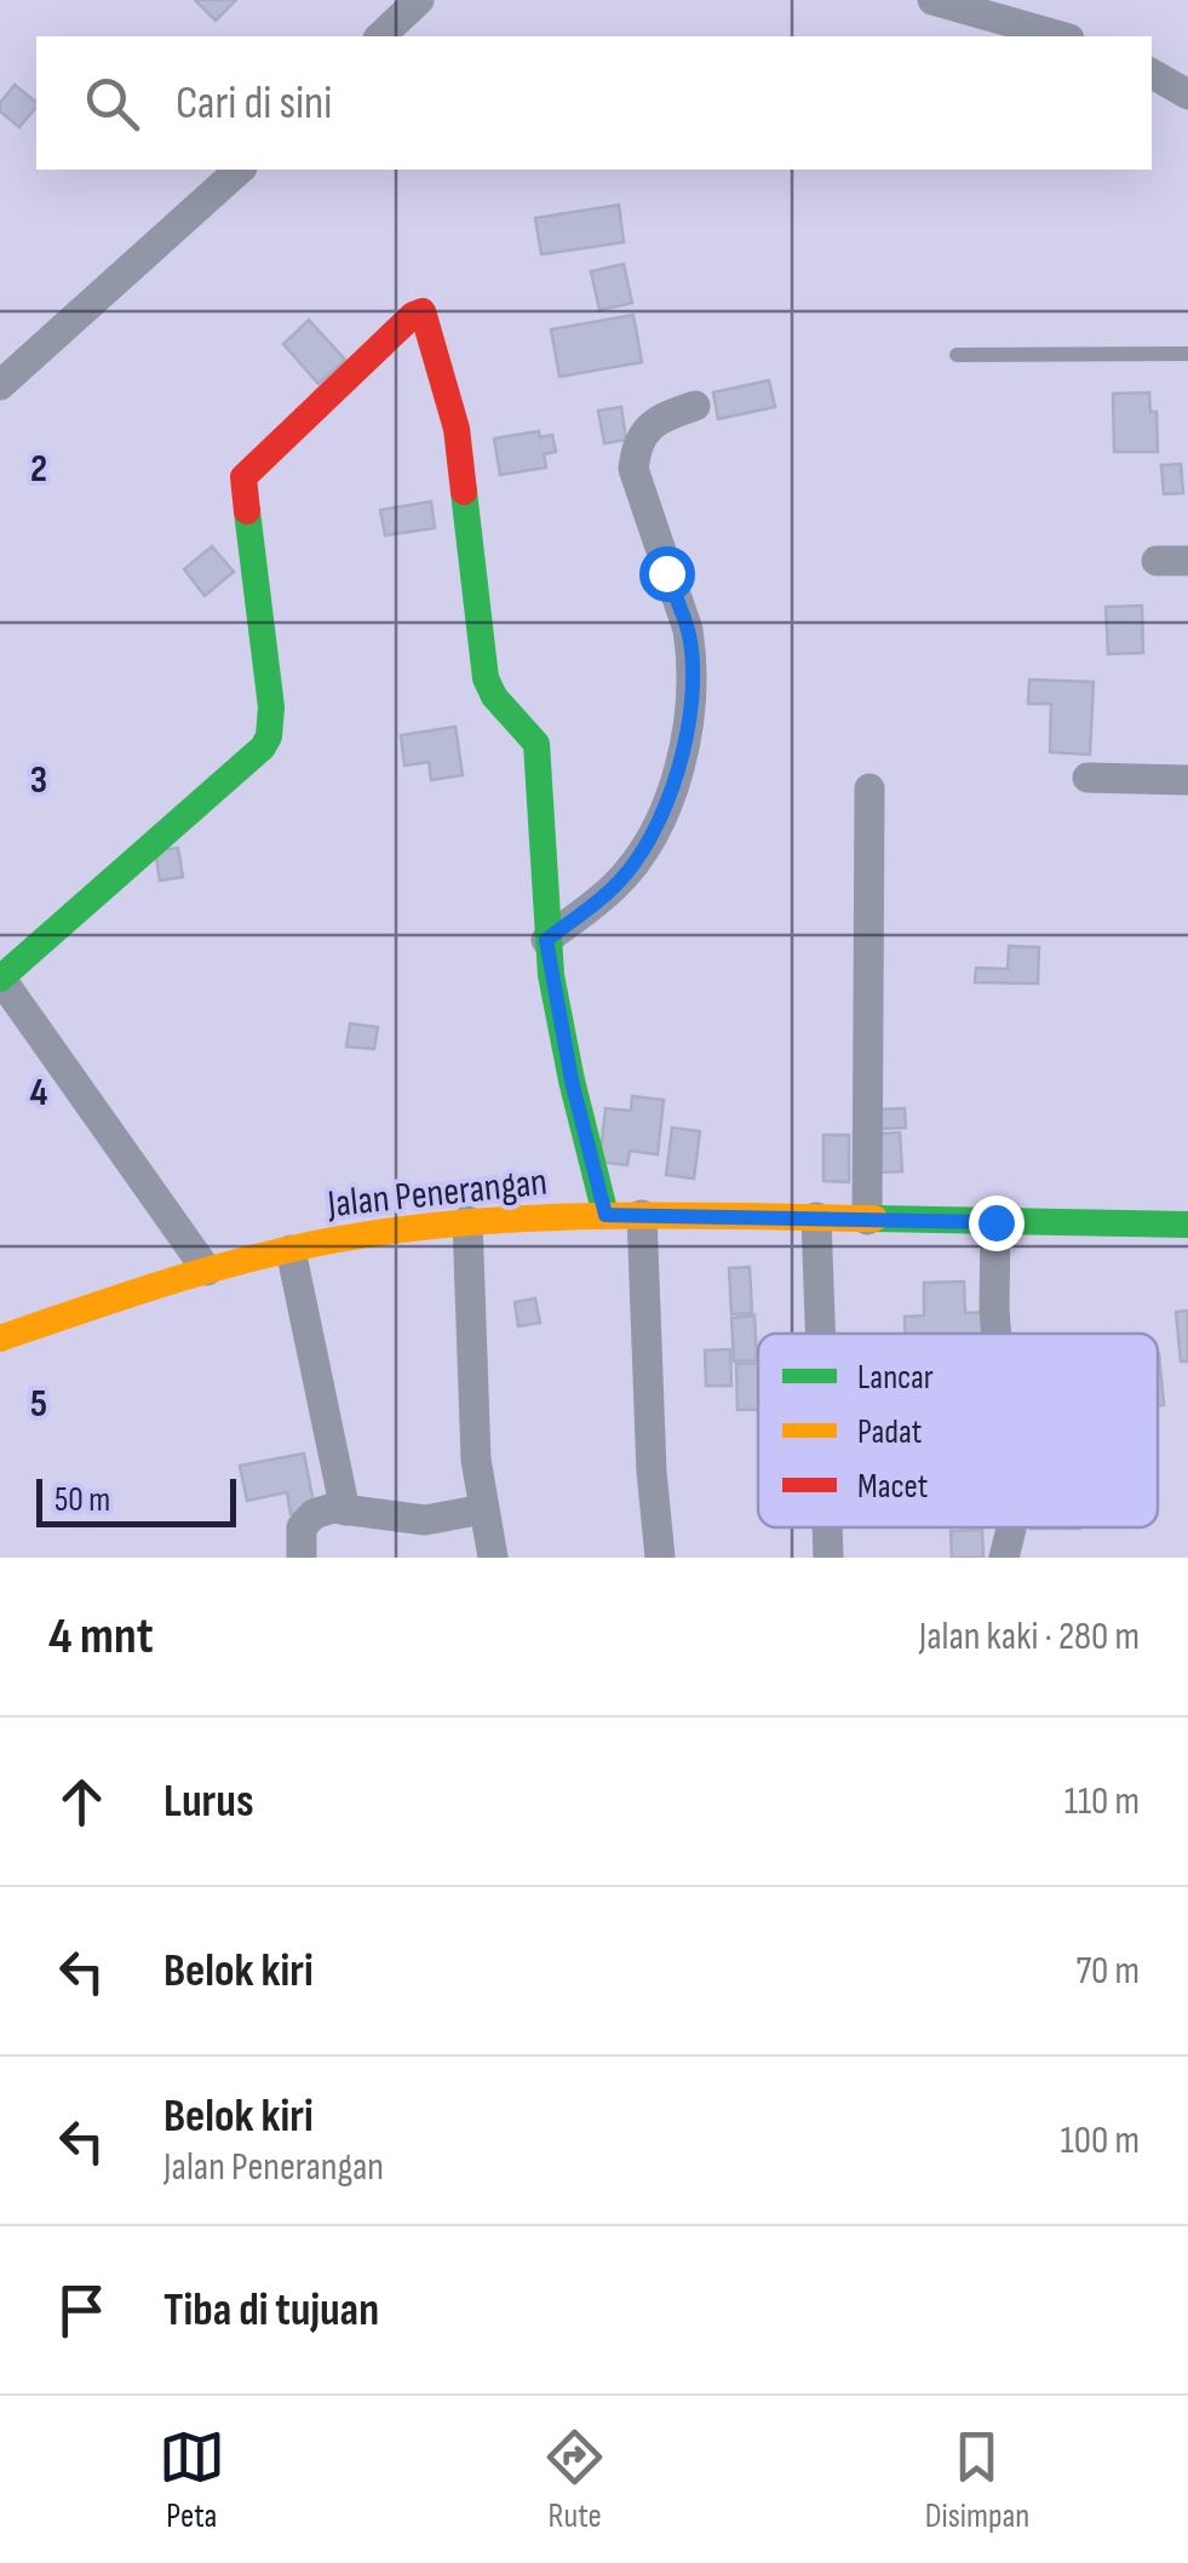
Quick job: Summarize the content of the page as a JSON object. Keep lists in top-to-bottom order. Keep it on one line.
{"streets":{"street":["Jalan Penerangan"]},"legend":["Lancar","Padat","Macet"],"scale_bar":"50 m","page":{"search":"Cari di sini","scale":"50 m","heading":["4 mnt","Jalan kaki · 280 m"],"list":[["Lurus","110 m"],["Belok kiri","70 m"],["Belok kiri","Jalan Penerangan","100 m"],"Tiba di tujuan"],"nav":["Peta","Rute","Disimpan"]},"grid":{"rows":["2","3","4","5"]}}
